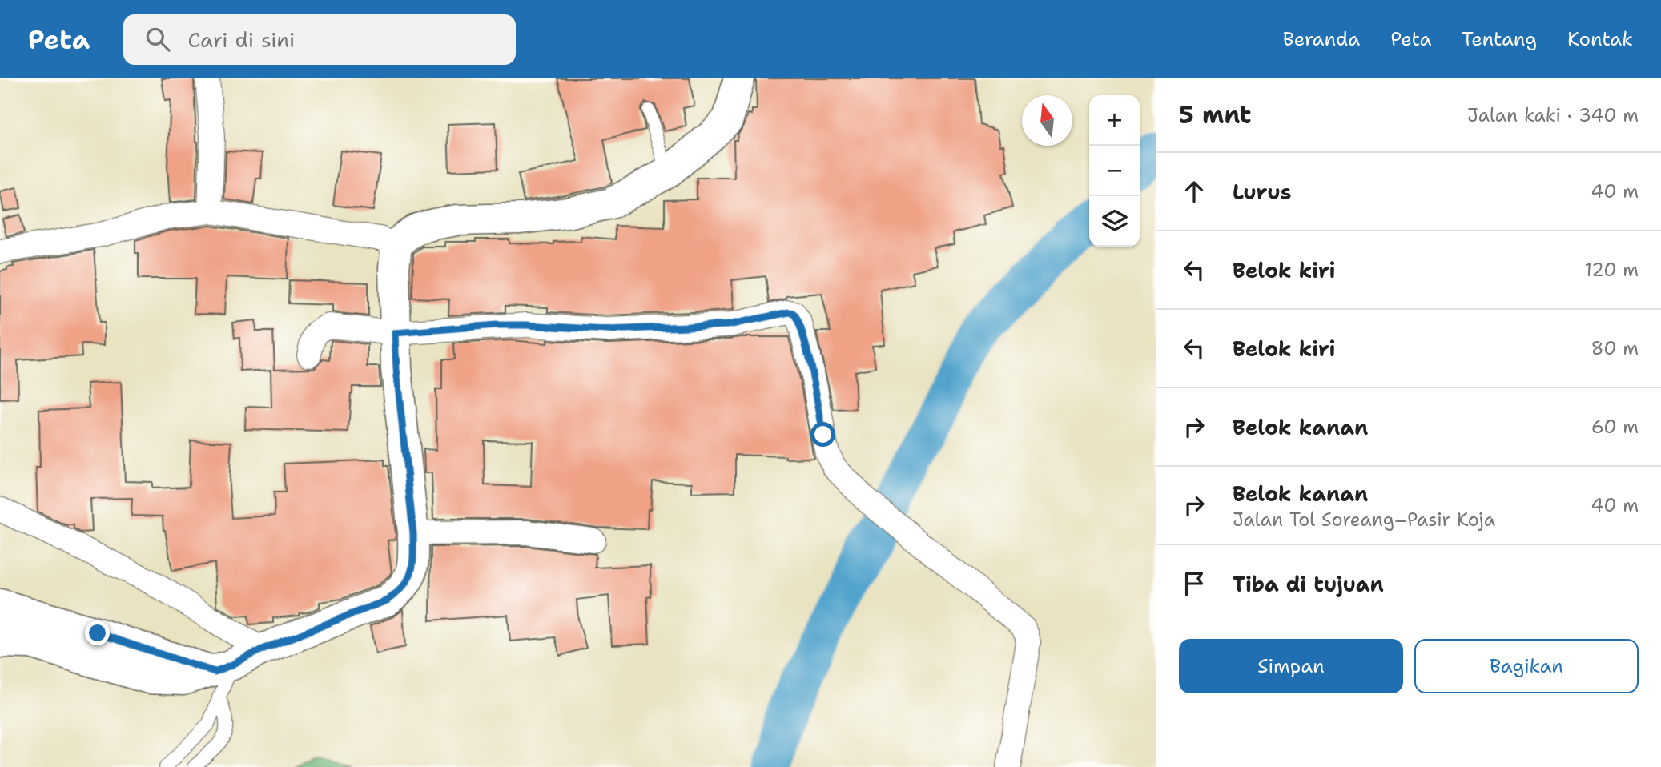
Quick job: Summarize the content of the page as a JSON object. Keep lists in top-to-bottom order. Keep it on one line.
{"north":"top","page":{"header":"Peta","search":"Cari di sini","nav":["Beranda","Peta","Tentang","Kontak"],"heading":["5 mnt","Jalan kaki · 340 m"],"map_buttons":["+","−"],"list":[["Lurus","40 m"],["Belok kiri","120 m"],["Belok kiri","80 m"],["Belok kanan","60 m"],["Belok kanan","Jalan Tol Soreang–Pasir Koja","40 m"],"Tiba di tujuan"],"buttons":["Simpan","Bagikan"]}}
